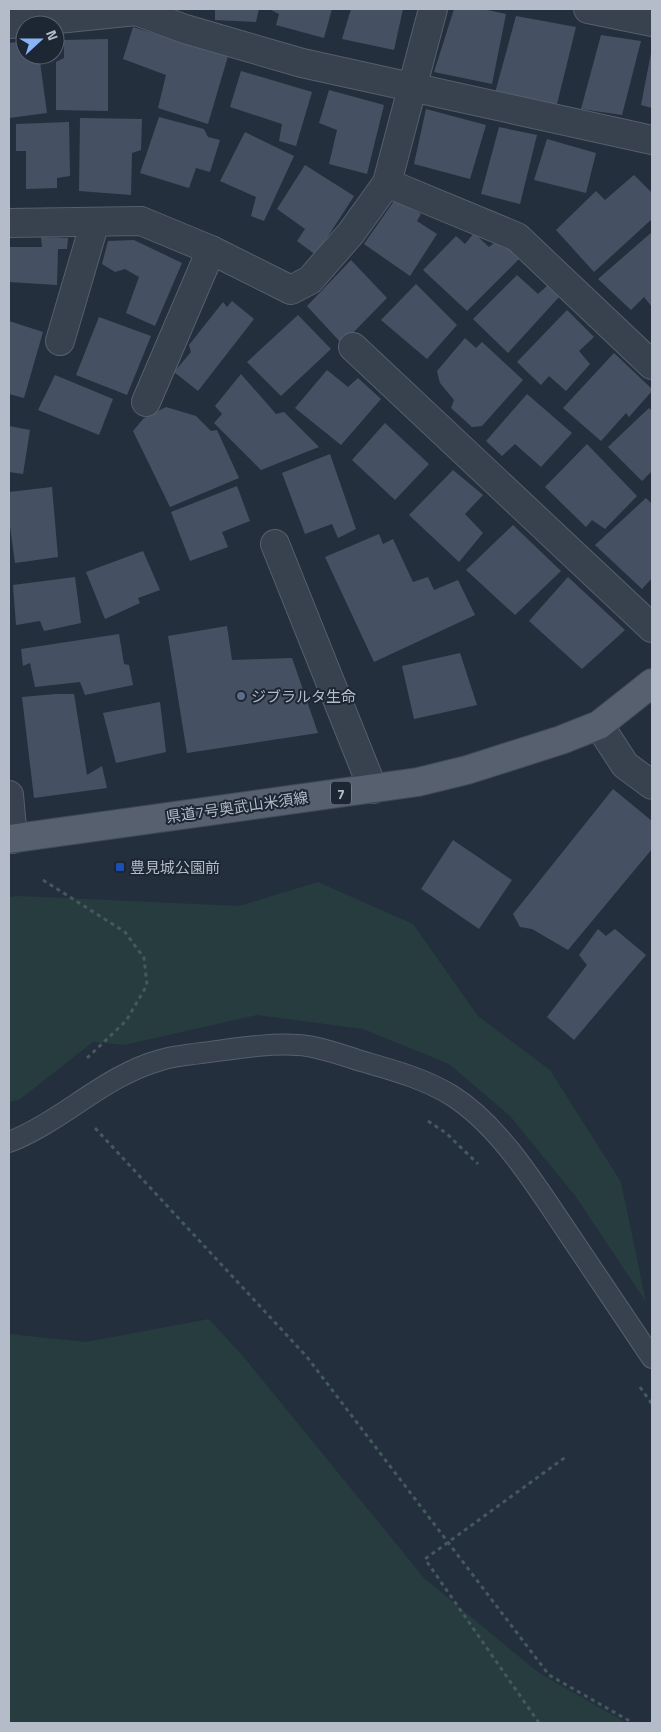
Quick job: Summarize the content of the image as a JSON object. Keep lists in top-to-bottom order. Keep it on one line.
{"streets":{"main road":["7","県道7号奥武山米須線"]},"places":{"other":["ジブラルタ生命"],"transit":["豊見城公園前"]},"north":"right"}
